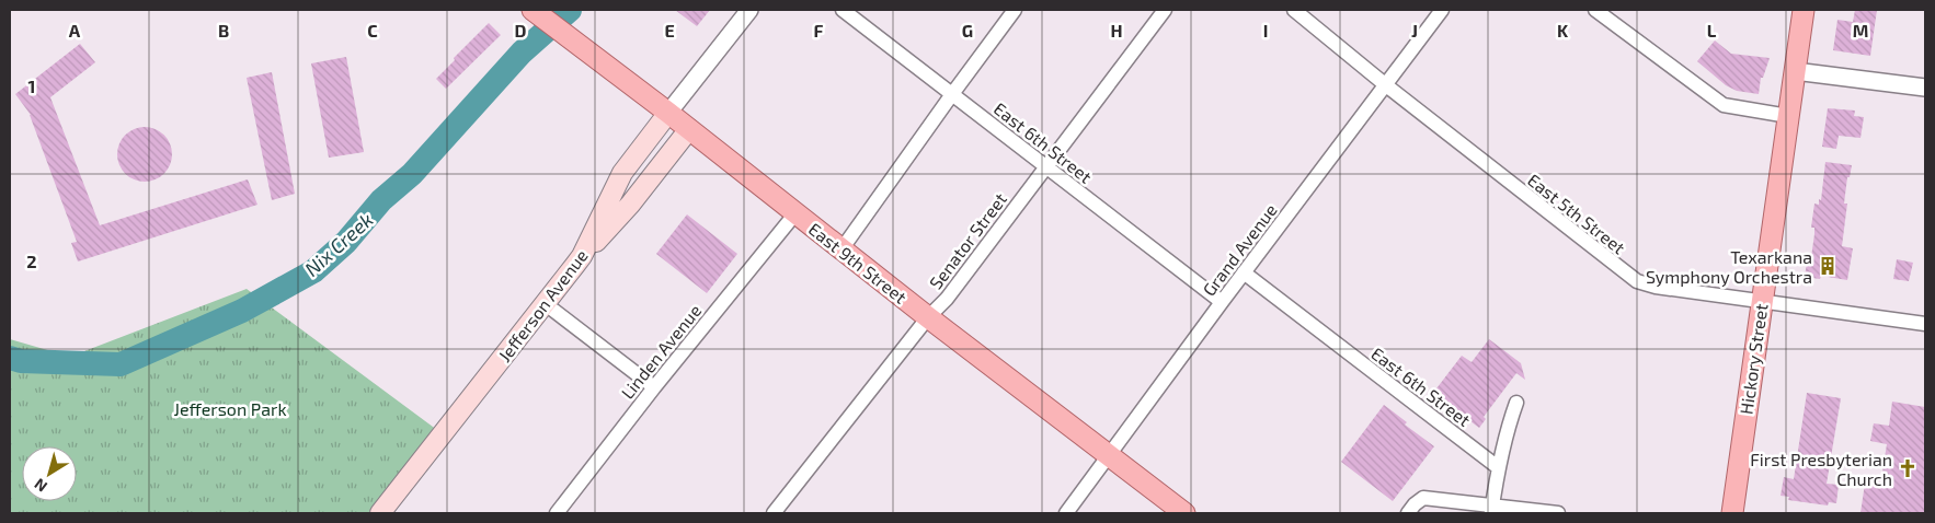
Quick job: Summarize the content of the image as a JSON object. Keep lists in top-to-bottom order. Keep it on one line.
{"streets":{"main road":["East 9th Street","Jefferson Avenue","Hickory Street"],"street":["East 6th Street","East 5th Street","Senator Street","Grand Avenue","Linden Avenue"]},"crossings":[["East 6th Street","Senator Street"],["East 6th Street","Grand Avenue"],["East 5th Street","Grand Avenue"],["East 5th Street","Hickory Street"],["Senator Street","East 9th Street"],["Grand Avenue","East 9th Street"],["East 9th Street","Jefferson Avenue"],["East 9th Street","Linden Avenue"]],"water":["Nix Creek"],"parks":["Jefferson Park"],"places":{"building":["Texarkana Symphony Orchestra"],"church":["First Presbyterian Church"]},"north":"bottom left","grid":{"columns":["A","B","C","D","E","F","G","H","I","J","K","L","M"],"rows":["1","2"]}}
